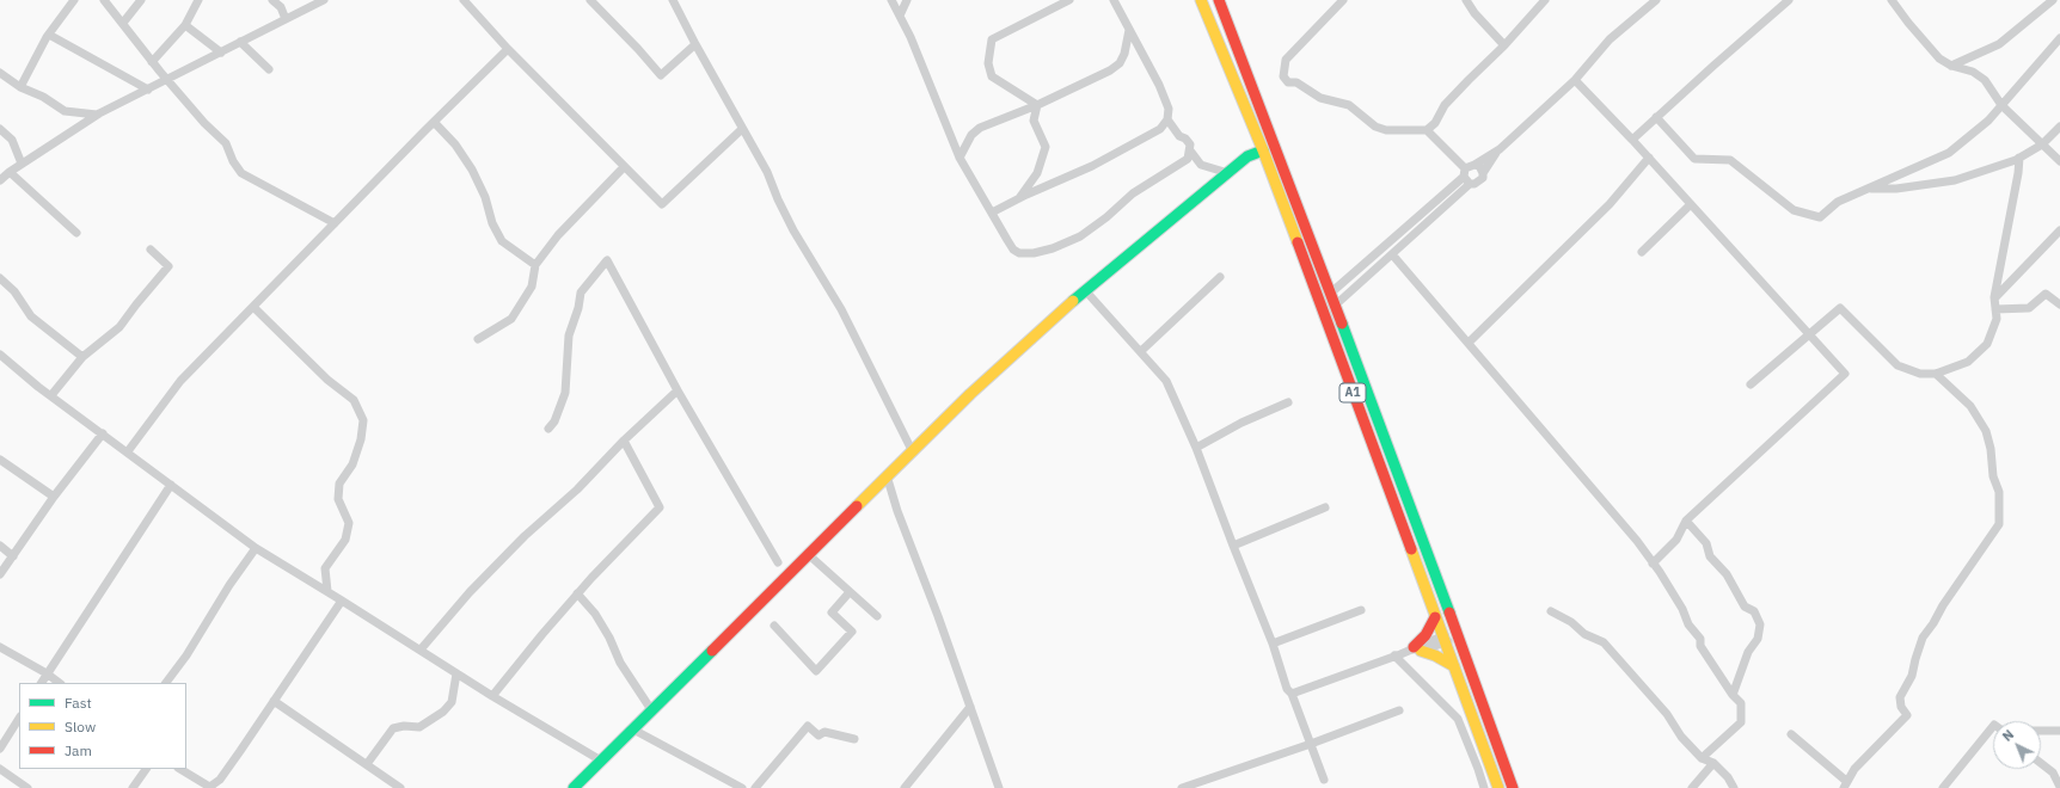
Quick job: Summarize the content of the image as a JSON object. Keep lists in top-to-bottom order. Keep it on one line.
{"streets":{"main road":["A1"]},"legend":["Fast","Slow","Jam"],"north":"top left"}
